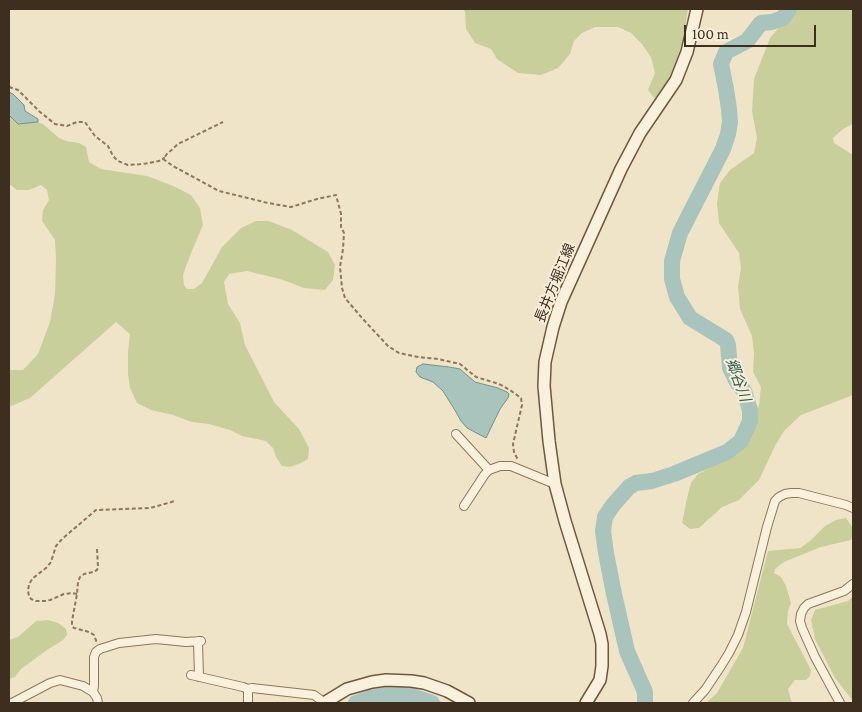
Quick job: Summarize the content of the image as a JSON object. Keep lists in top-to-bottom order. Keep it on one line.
{"streets":{"main road":["長井方堀江線"]},"water":["郷谷川"],"scale_bar":"100 m"}
